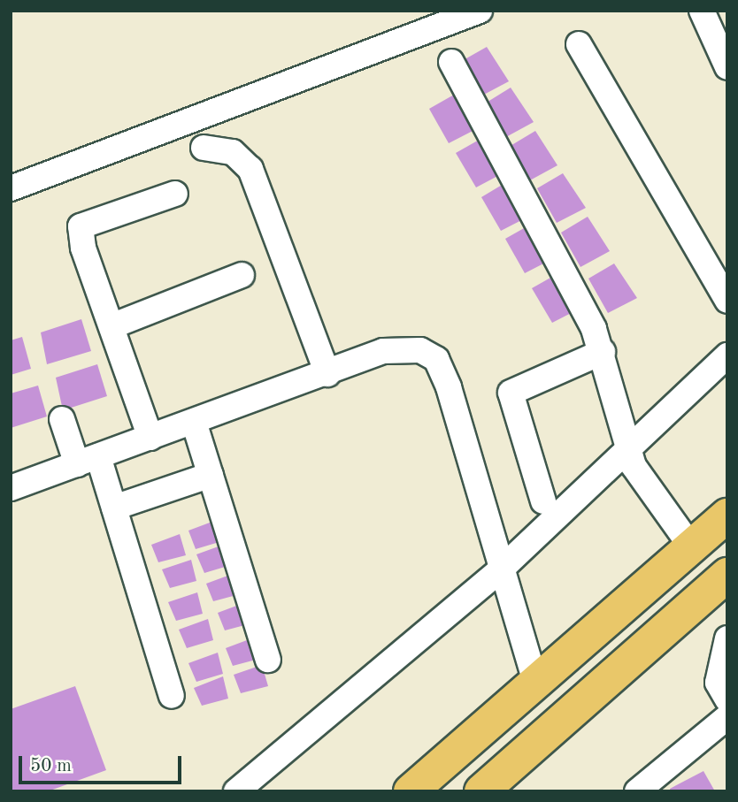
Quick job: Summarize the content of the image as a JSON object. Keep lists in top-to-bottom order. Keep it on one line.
{"scale_bar":"50 m"}
